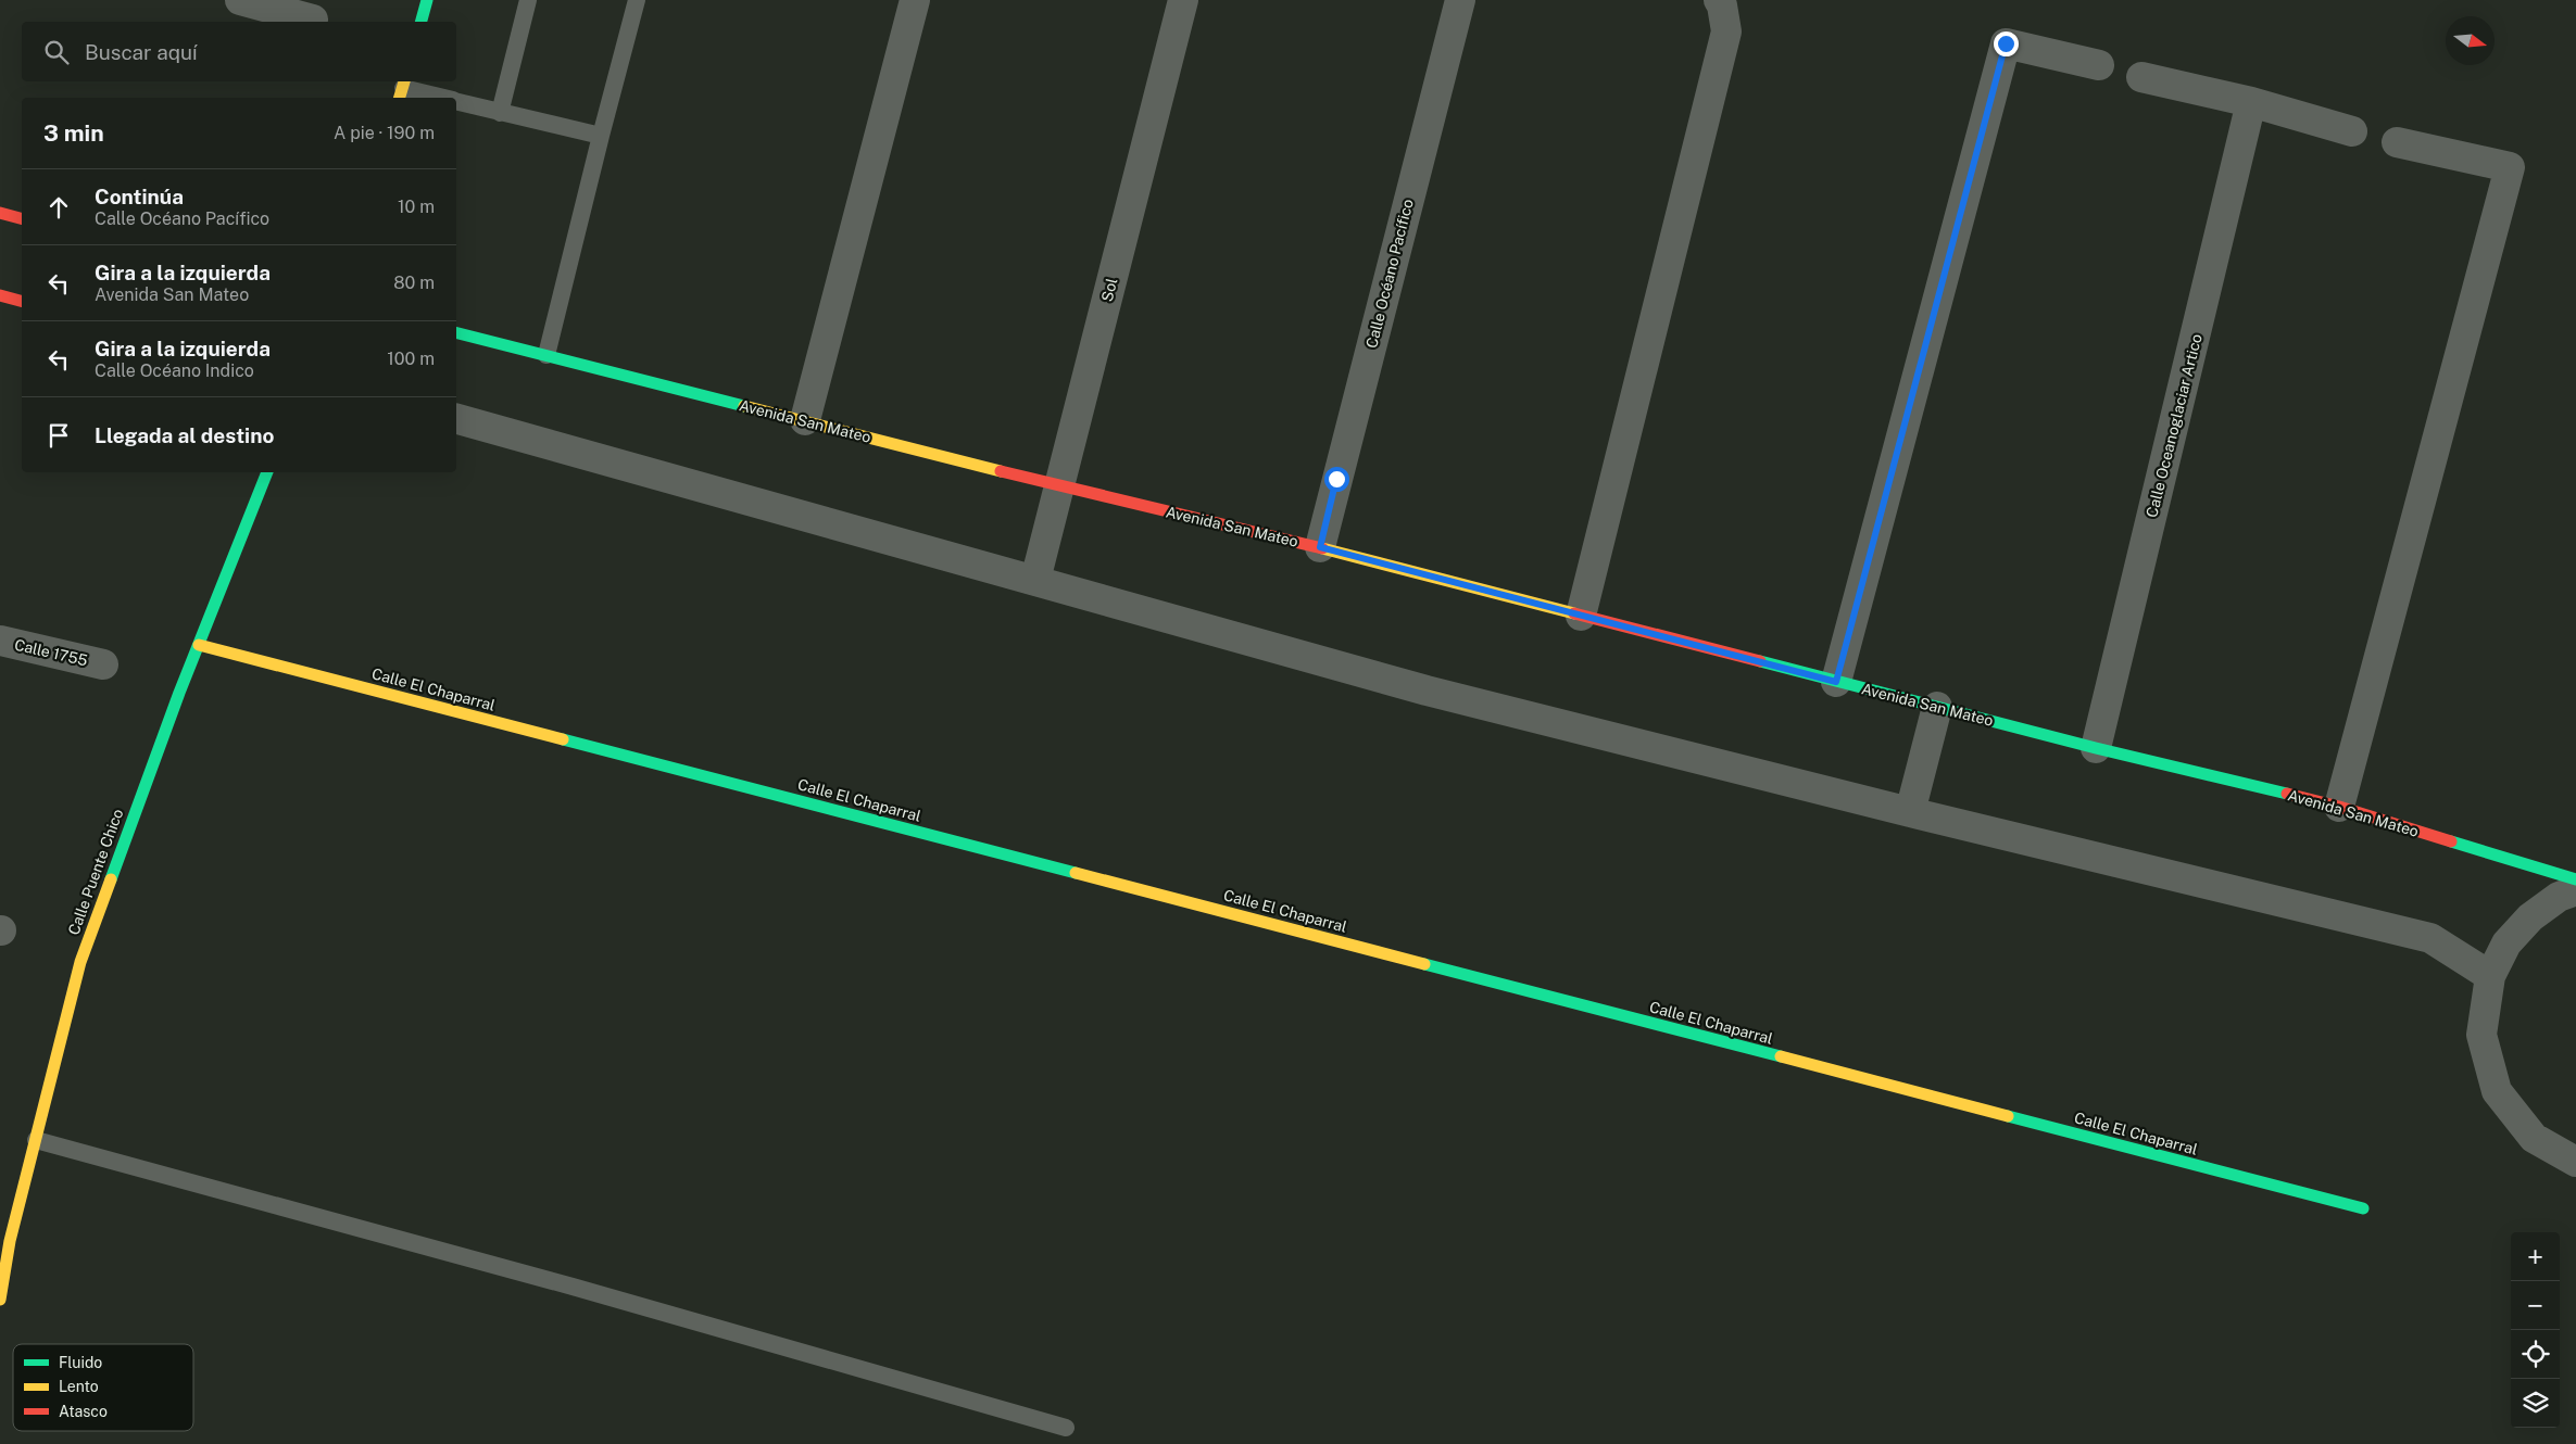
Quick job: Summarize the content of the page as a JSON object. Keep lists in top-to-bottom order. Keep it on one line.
{"streets":{"street":["Calle Océano Pacífico","Sol","Avenida San Mateo","Calle Oceanoglaciar Artico","Calle 1755","Calle El Chaparral","Calle Puente Chico"]},"crossings":[["Calle Océano Pacífico","Avenida San Mateo"],["Sol","Avenida San Mateo"],["Avenida San Mateo","Calle Oceanoglaciar Artico"],["Calle El Chaparral","Calle Puente Chico"]],"legend":["Fluido","Lento","Atasco"],"north":"right","page":{"search":"Buscar aquí","heading":["3 min","A pie · 190 m"],"list":[["Continúa","Calle Océano Pacífico","10 m"],["Gira a la izquierda","Avenida San Mateo","80 m"],["Gira a la izquierda","Calle Océano Indico","100 m"],"Llegada al destino"],"map_buttons":["+","−"]}}
